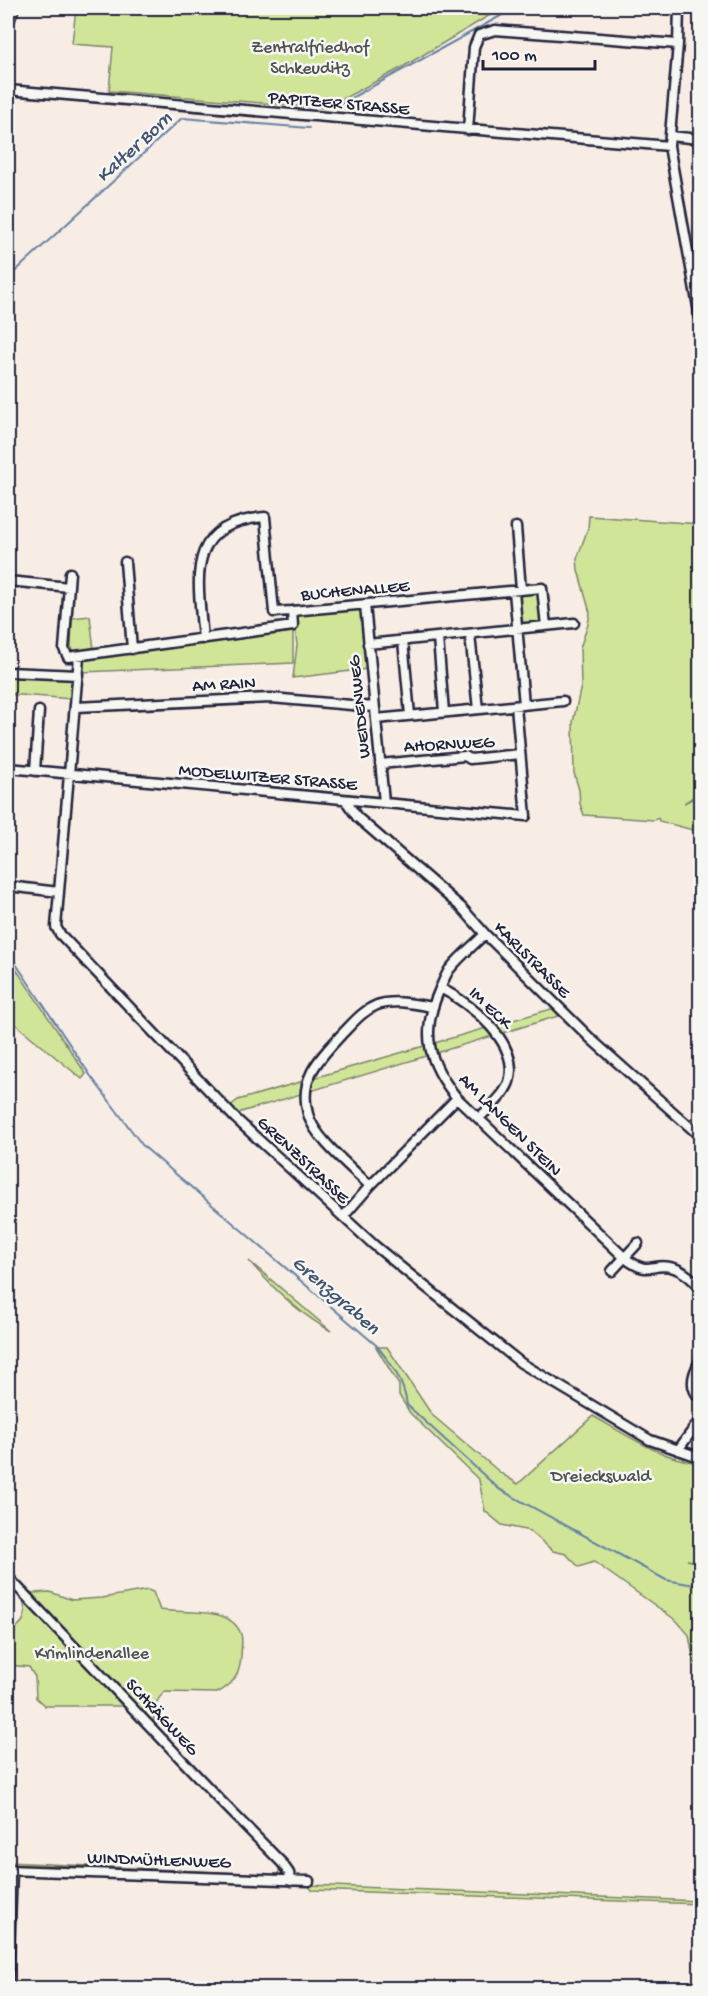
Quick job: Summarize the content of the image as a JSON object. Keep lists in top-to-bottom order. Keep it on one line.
{"streets":{"street":["PAPITZER STRASSE","BUCHENALLEE","AM RAIN","WEIDENWEG","AHORNWEG","MODELWITZER STRASSE","KARLSTRASSE","IM ECK","AM LANGEN STEIN","GRENZSTRASSE","SCHRÄGWEG","WINDMÜHLENWEG"]},"crossings":[["BUCHENALLEE","WEIDENWEG"],["BUCHENALLEE","GRENZSTRASSE"],["AM RAIN","WEIDENWEG"],["AM RAIN","GRENZSTRASSE"],["WEIDENWEG","AHORNWEG"],["WEIDENWEG","MODELWITZER STRASSE"],["AHORNWEG","MODELWITZER STRASSE"],["MODELWITZER STRASSE","KARLSTRASSE"],["MODELWITZER STRASSE","GRENZSTRASSE"],["KARLSTRASSE","AM LANGEN STEIN"],["IM ECK","AM LANGEN STEIN"],["SCHRÄGWEG","WINDMÜHLENWEG"]],"water":["Kalter Born","Grenzgraben"],"parks":["Zentralfriedhof Schkeuditz","Dreieckswald","Krimlindenallee"],"scale_bar":"100 m"}
